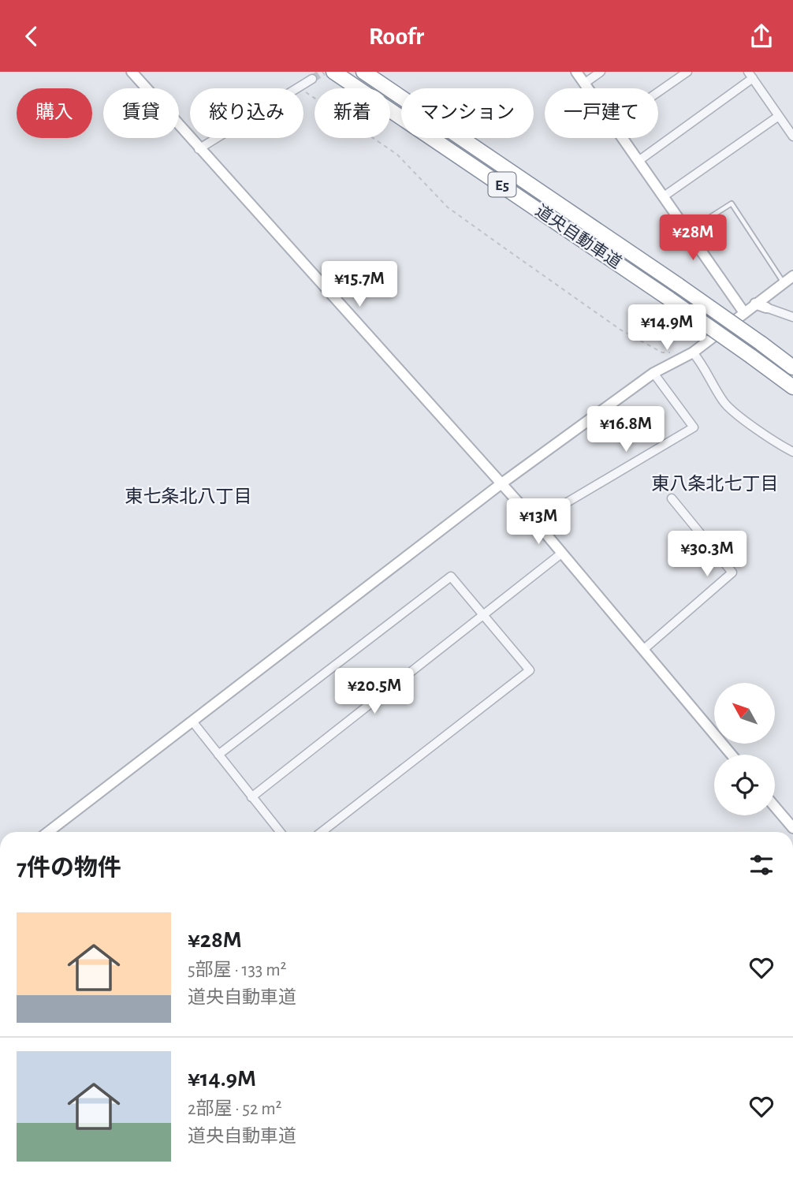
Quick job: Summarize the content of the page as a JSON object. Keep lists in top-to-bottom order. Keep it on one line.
{"streets":{"highway":["E5","道央自動車道"]},"districts":["東八条北七丁目","東七条北八丁目"],"north":"top left","page":{"header":"Roofr","chip":["購入","賃貸","絞り込み","新着","マンション","一戸建て"],"price":["¥28M","¥15.7M","¥14.9M","¥16.8M","¥13M","¥30.3M","¥20.5M"],"heading":"7件の物件","list":[{"name":"¥28M","note":"5部屋 · 133 m² · 道央自動車道"},{"name":"¥14.9M","note":"2部屋 · 52 m² · 道央自動車道"}]}}
